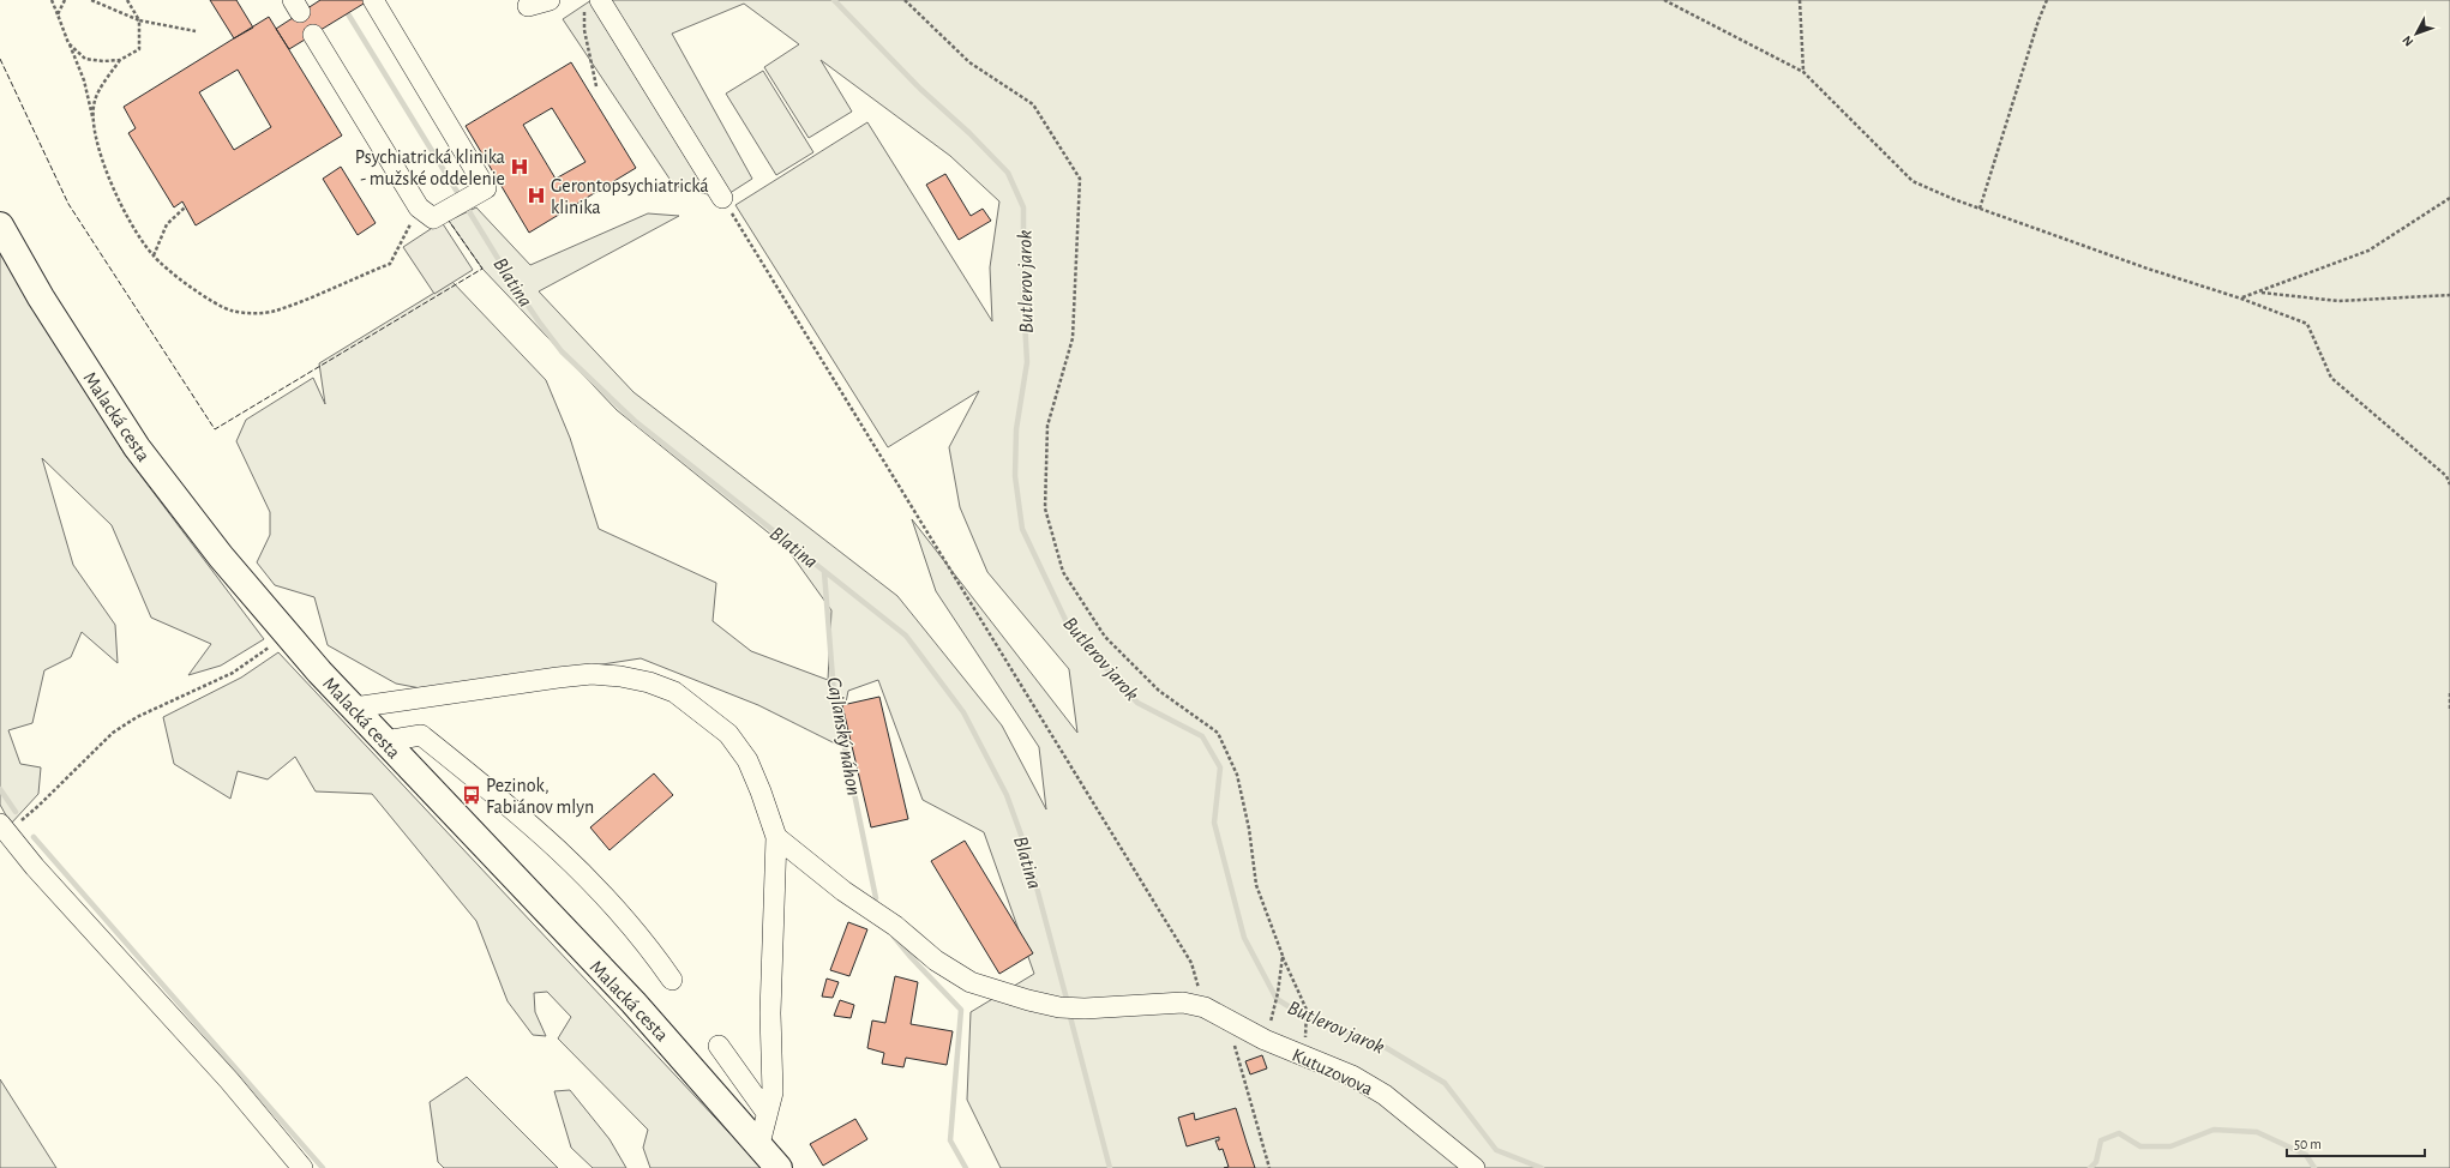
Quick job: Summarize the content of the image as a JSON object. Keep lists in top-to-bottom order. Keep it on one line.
{"streets":{"main road":["Malacká cesta"],"lane":["Kutuzovova"]},"water":["Blatina","Butlerov jarok","Cajlanský náhon"],"places":{"hospital":["Psychiatrická klinika - mužské oddelenie","Gerontopsychiatrická klinika"],"bus stop":["Pezinok, Fabiánov mlyn"]},"scale_bar":"50 m","north":"bottom left"}
